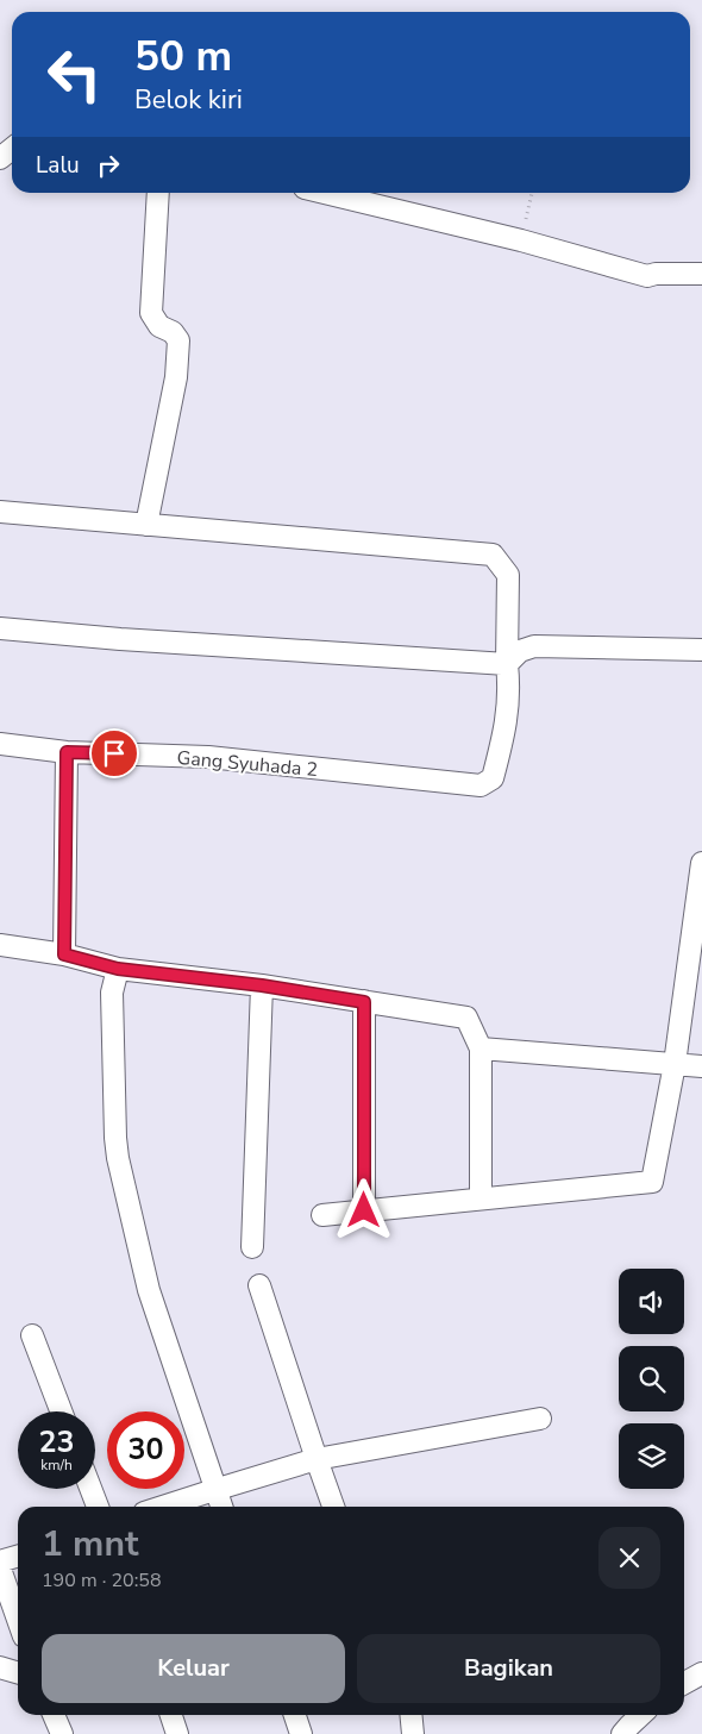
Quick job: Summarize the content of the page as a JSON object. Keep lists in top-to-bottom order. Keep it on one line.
{"streets":{"street":["Gang Syuhada 2"]},"page":{"turn":["50 m","Belok kiri"],"then":"Lalu","speed":"23 km/h","limit":"30","heading":["1 mnt","190 m · 20:58"],"buttons":["Keluar","Bagikan"]}}
